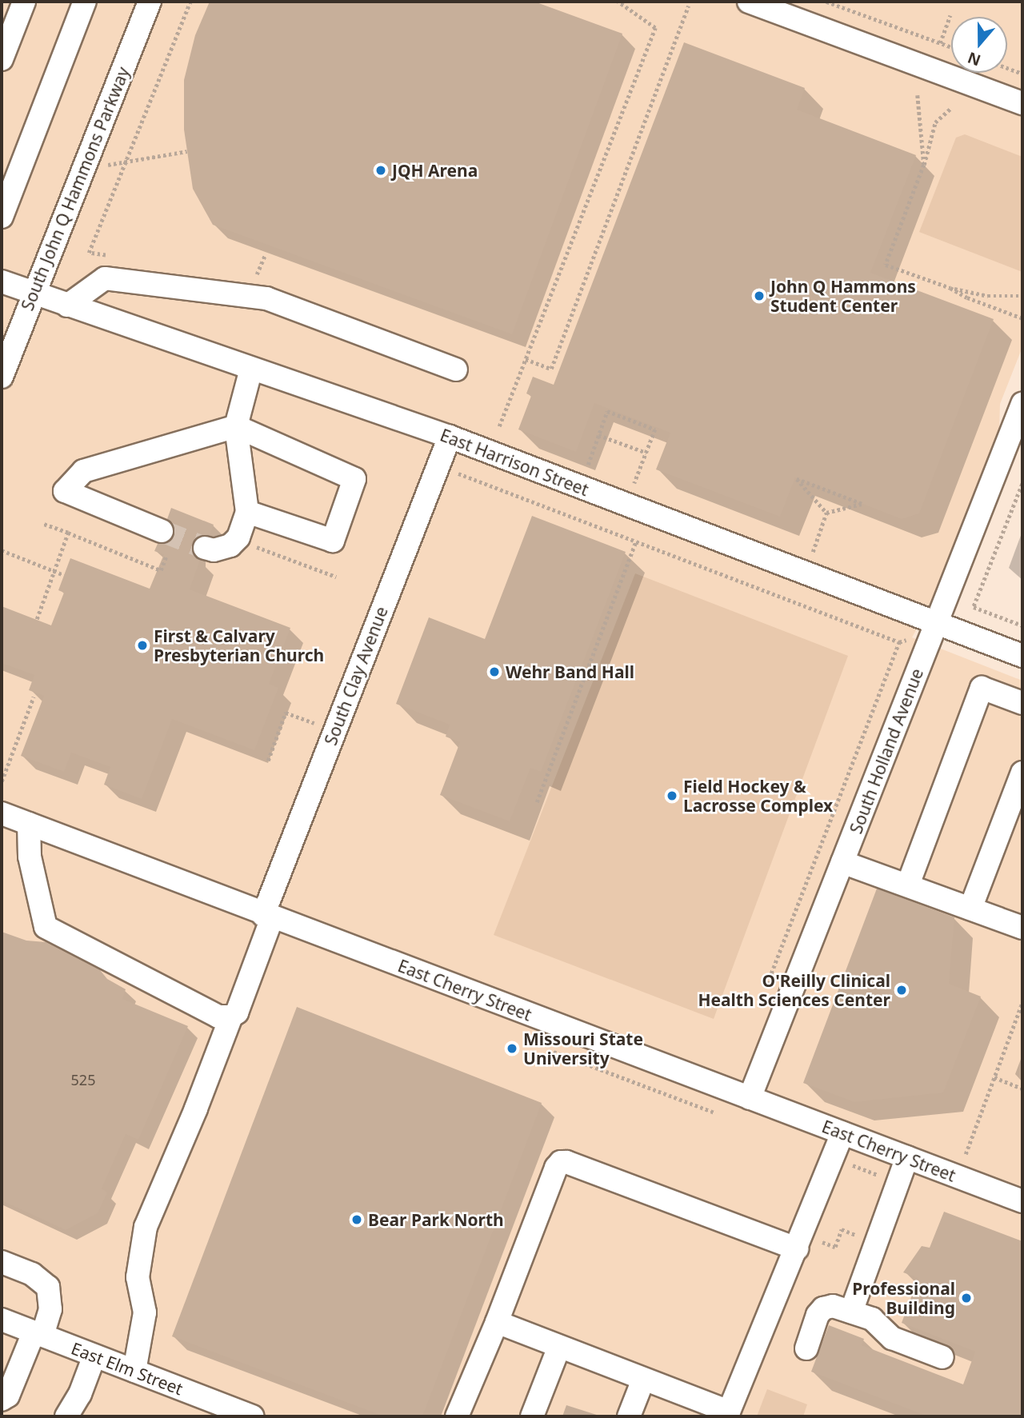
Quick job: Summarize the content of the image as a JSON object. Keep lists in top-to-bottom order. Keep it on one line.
{"streets":{"street":["South John Q Hammons Parkway","East Harrison Street","South Clay Avenue","South Holland Avenue","East Cherry Street","East Elm Street"]},"crossings":[["South John Q Hammons Parkway","East Harrison Street"],["East Harrison Street","South Clay Avenue"],["East Harrison Street","South Holland Avenue"],["South Clay Avenue","East Cherry Street"],["South Clay Avenue","East Elm Street"],["South Holland Avenue","East Cherry Street"]],"places":["JQH Arena","John Q Hammons Student Center","First & Calvary Presbyterian Church","Wehr Band Hall","Field Hockey & Lacrosse Complex","O'Reilly Clinical Health Sciences Center","Missouri State University","Bear Park North","Professional Building"],"house_numbers":["525"],"north":"bottom"}
